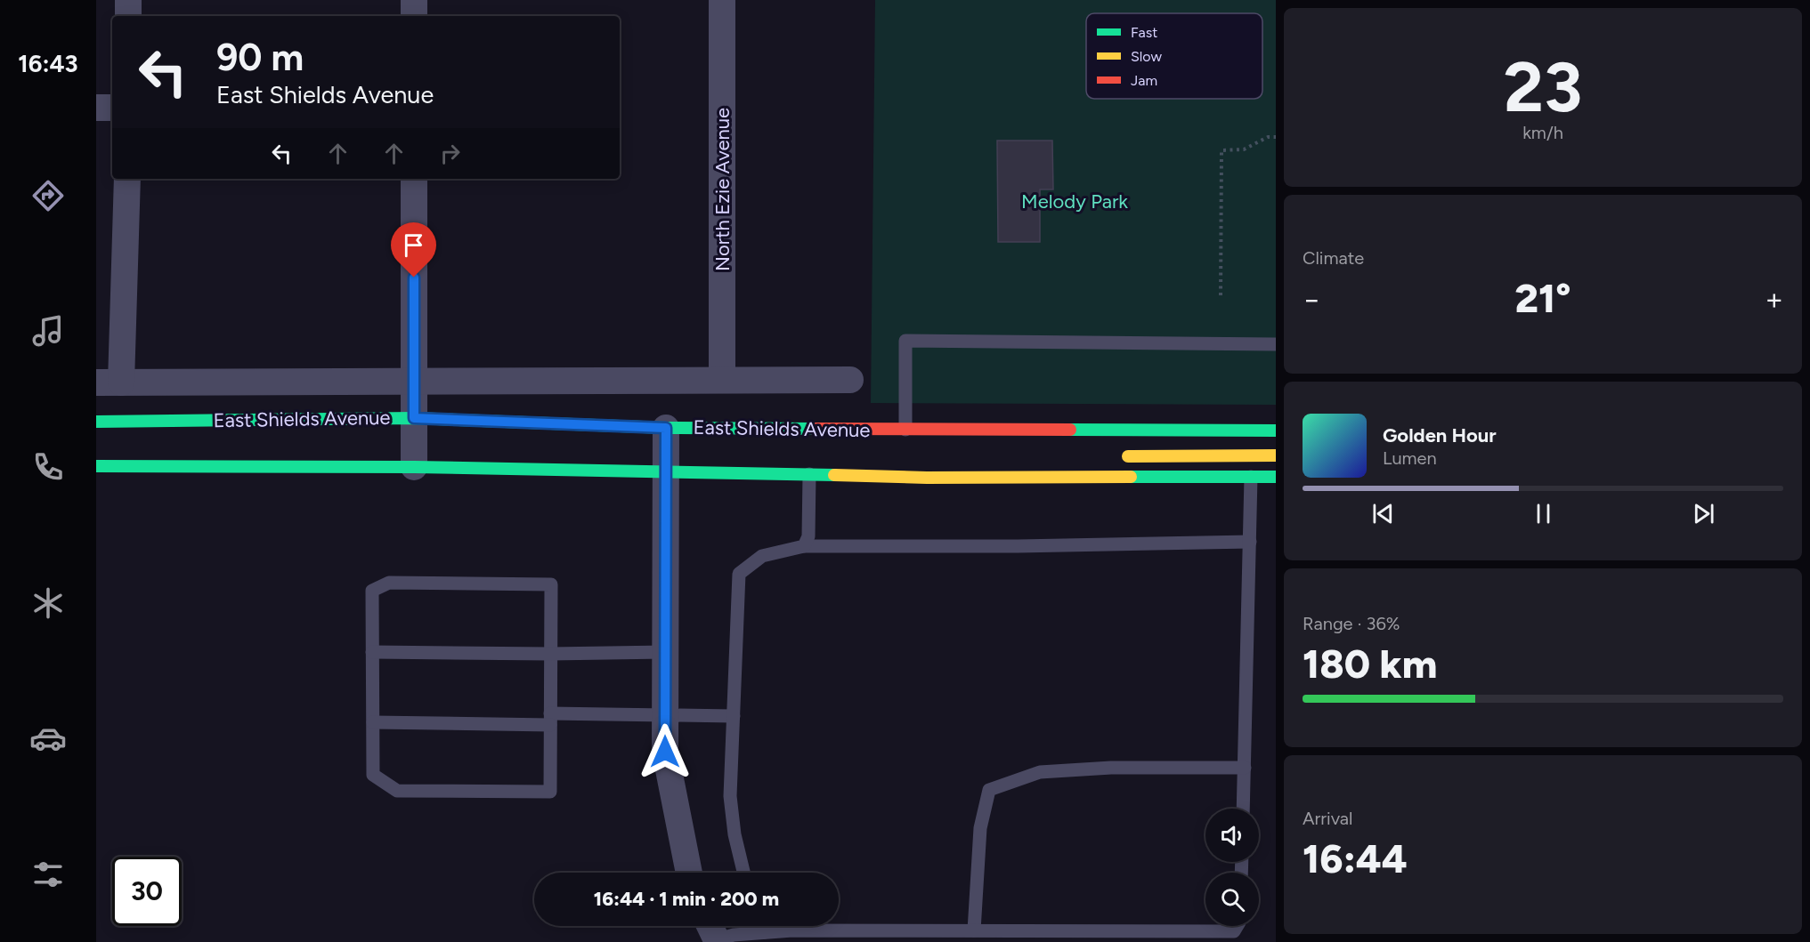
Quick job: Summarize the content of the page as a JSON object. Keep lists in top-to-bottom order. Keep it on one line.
{"streets":{"main road":["East Shields Avenue"],"street":["North Ezie Avenue"]},"crossings":[["North Ezie Avenue","East Shields Avenue"]],"parks":["Melody Park"],"legend":["Fast","Slow","Jam"],"page":{"tabs":"16:43","tile":[["23","km/h"],"Climate",["Range · 36%","180 km"],["Arrival","16:44"]],"turn":["90 m","East Shields Avenue"],"heat":["−","21°","+"],"song":["Golden Hour","Lumen"],"limit":"30","trip":"16:44 · 1 min · 200 m"}}
